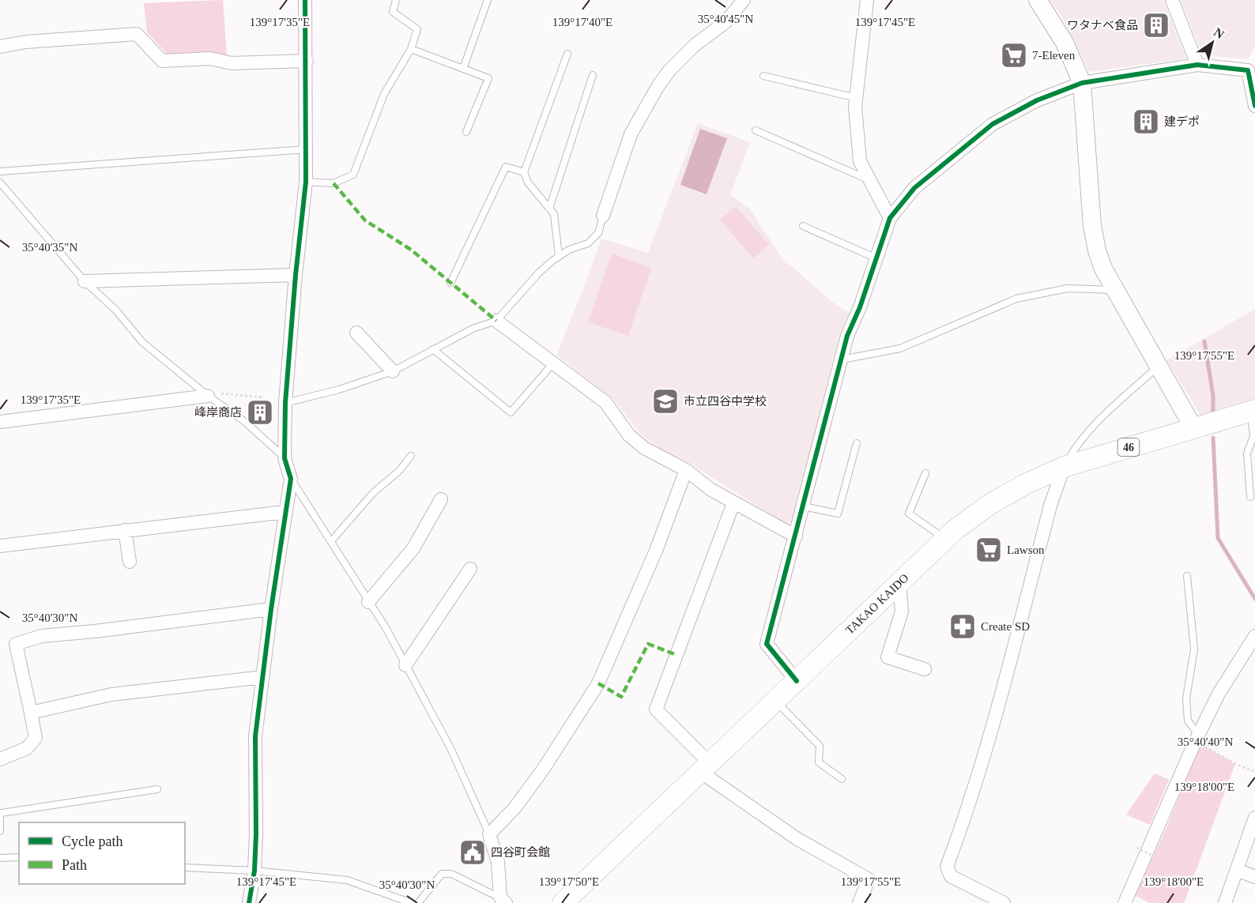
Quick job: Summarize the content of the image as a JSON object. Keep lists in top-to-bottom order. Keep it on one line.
{"streets":{"main road":["46","TAKAO KAIDO"]},"places":{"building":["ワタナベ食品","建デポ","峰岸商店"],"supermarket":["7-Eleven","Lawson"],"school or university":["市立四谷中学校"],"pharmacy":["Create SD"],"public building":["四谷町会館"]},"legend":["Cycle path","Path"],"north":"top right","coordinates":["35°40'45\"N","139°17'35\"E","139°17'40\"E","139°17'45\"E","35°40'35\"N","139°17'55\"E","35°40'30\"N","35°40'40\"N","139°18'00\"E","139°17'50\"E"]}
